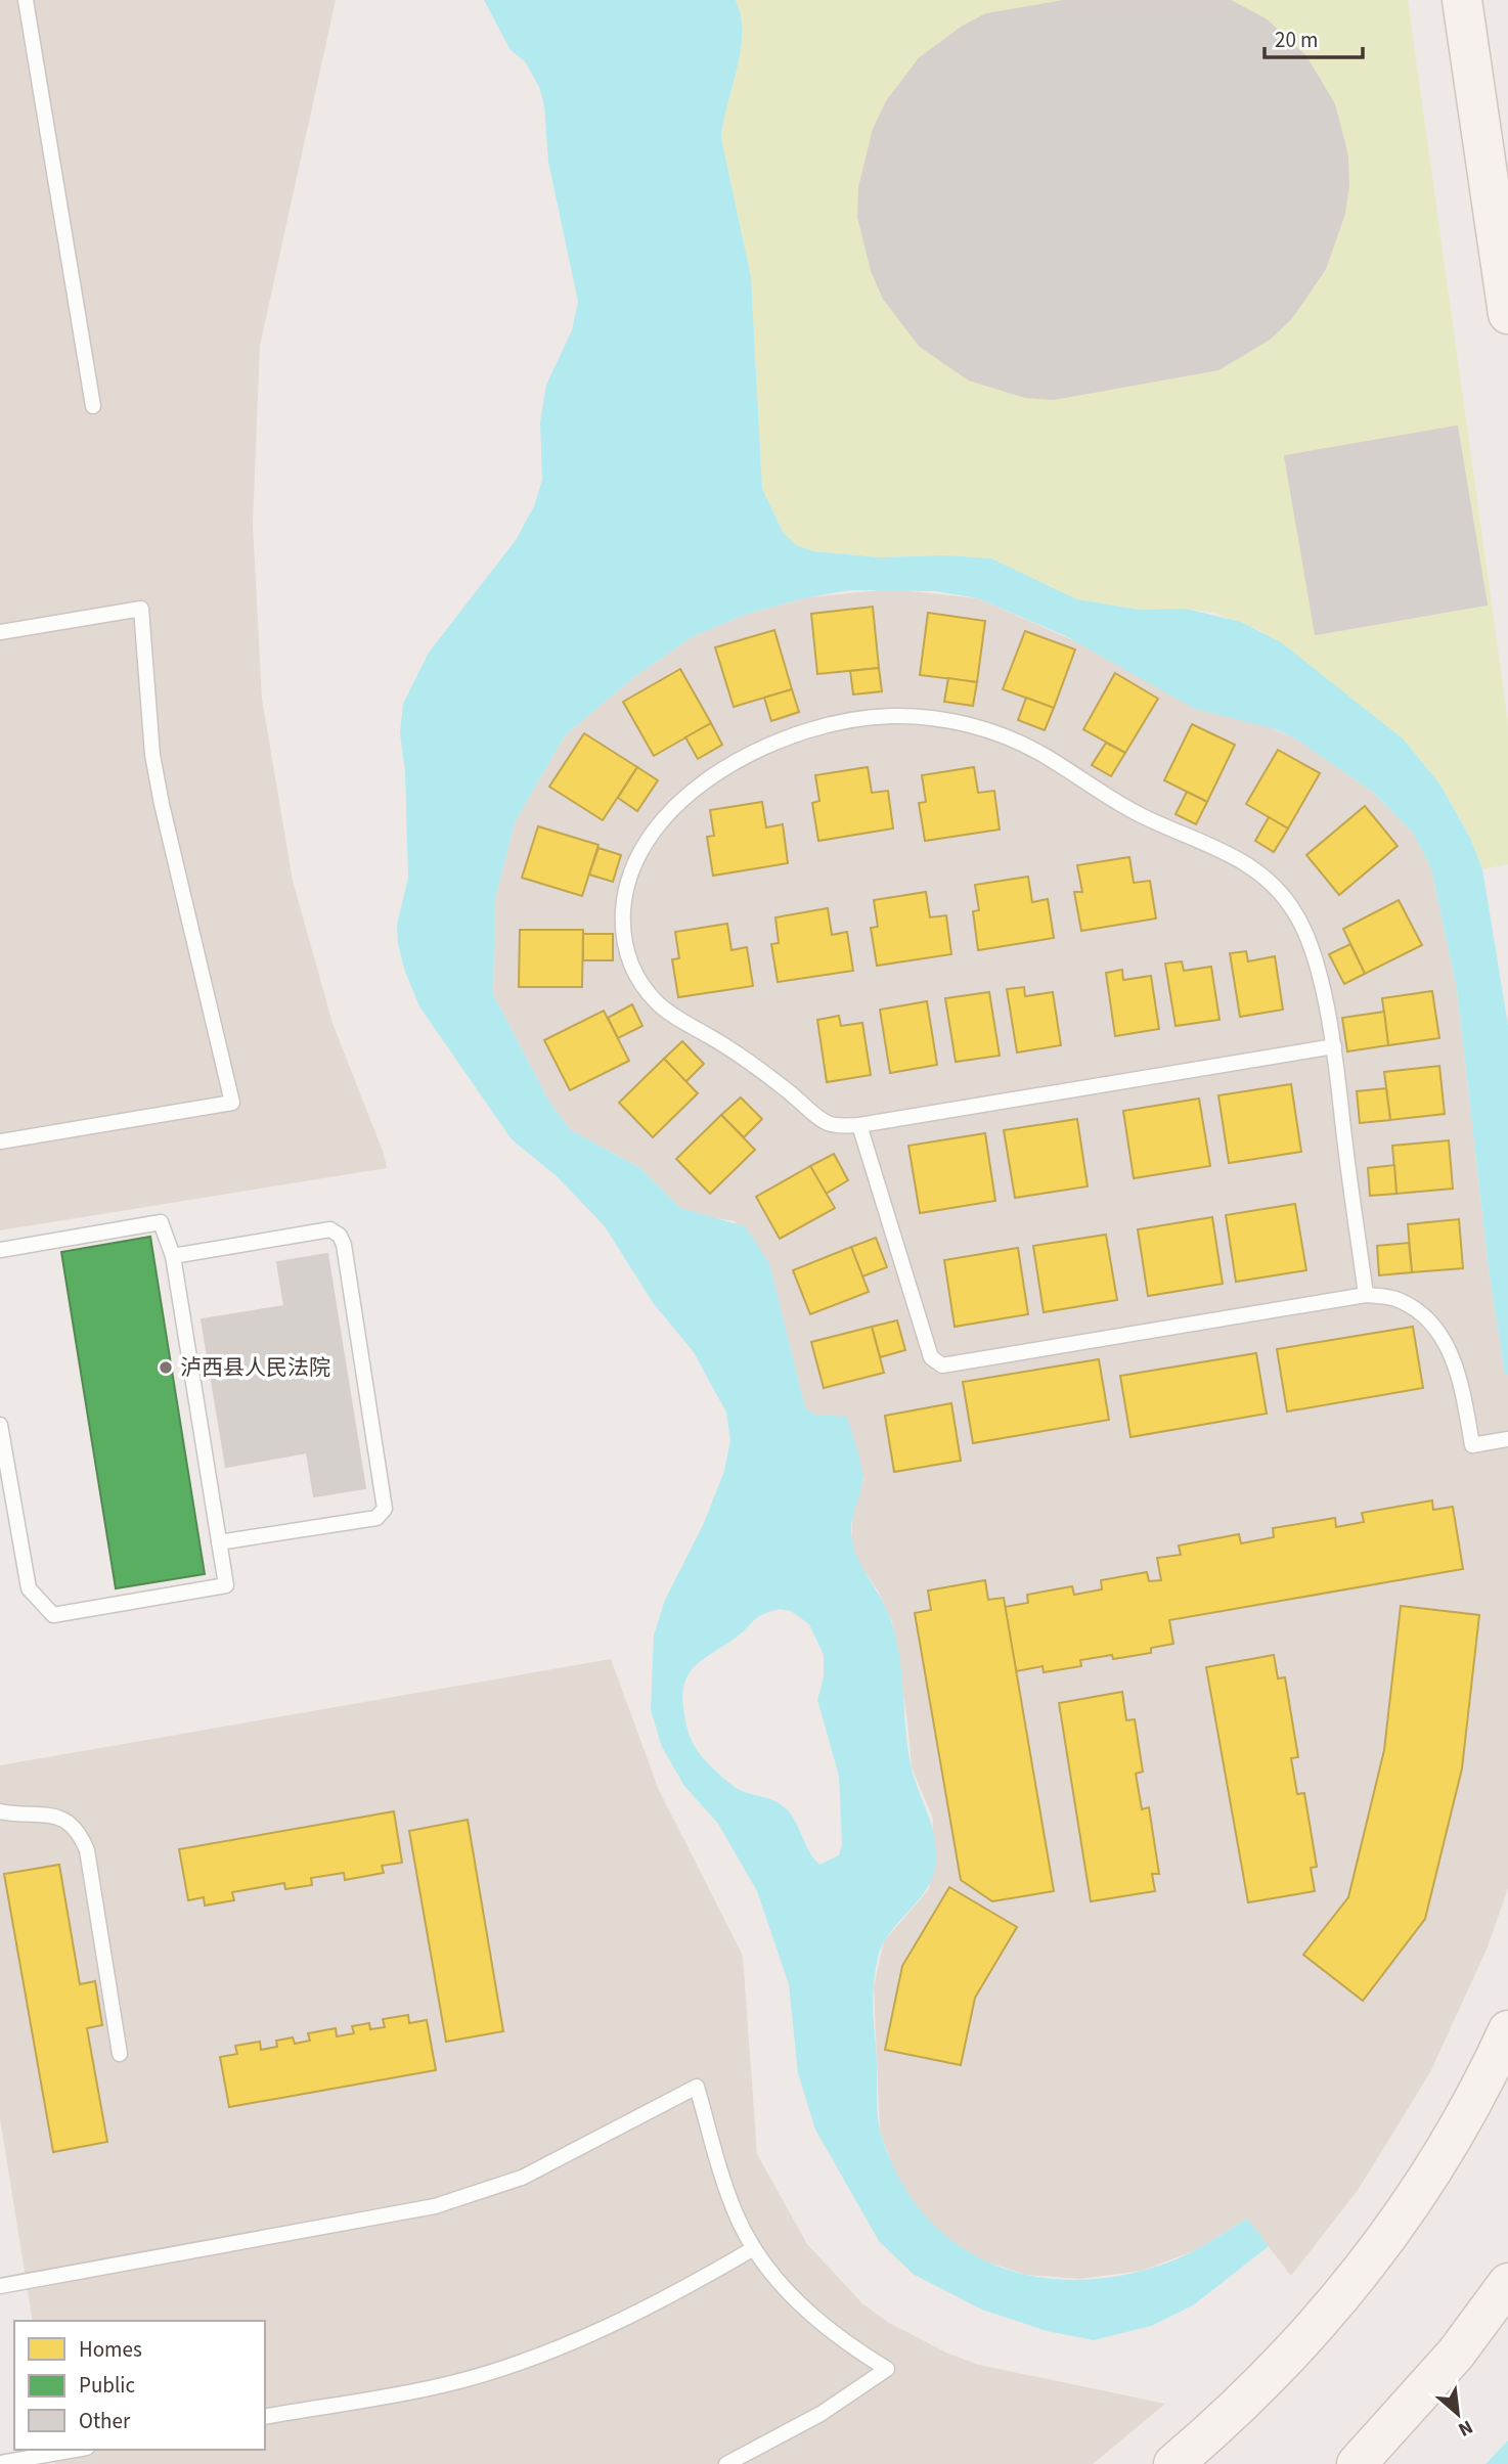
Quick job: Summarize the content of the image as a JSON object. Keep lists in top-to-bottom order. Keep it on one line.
{"places":["泸西县人民法院"],"legend":["Homes","Public","Other"],"scale_bar":"20 m","north":"bottom right"}
